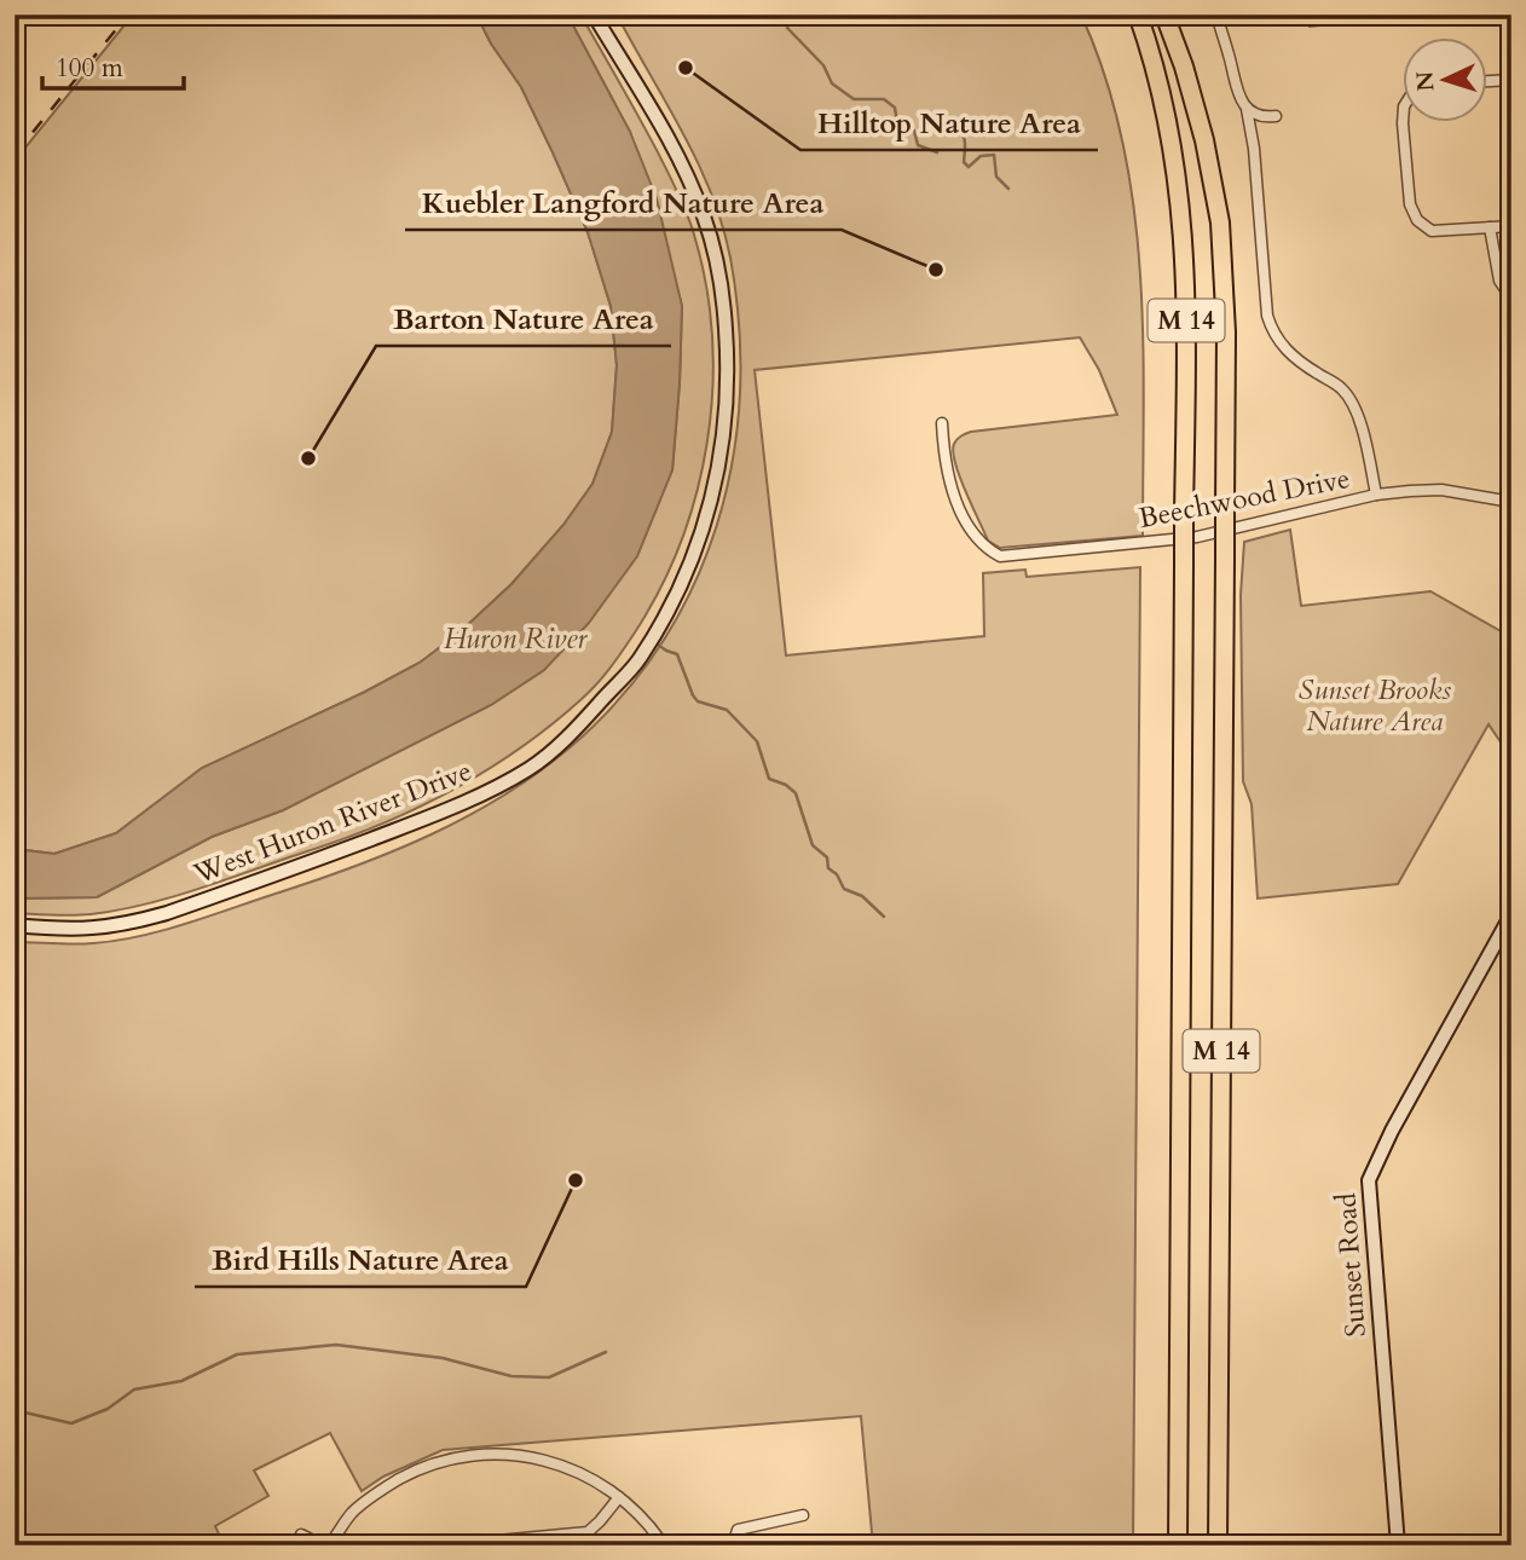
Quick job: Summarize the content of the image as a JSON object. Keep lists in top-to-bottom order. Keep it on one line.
{"streets":{"highway":["M 14"],"street":["Beechwood Drive","West Huron River Drive","Sunset Road"]},"water":["Huron River"],"parks":["Sunset Brooks Nature Area"],"places":["Hilltop Nature Area","Kuebler Langford Nature Area","Barton Nature Area","Bird Hills Nature Area"],"scale_bar":"100 m","north":"left"}
